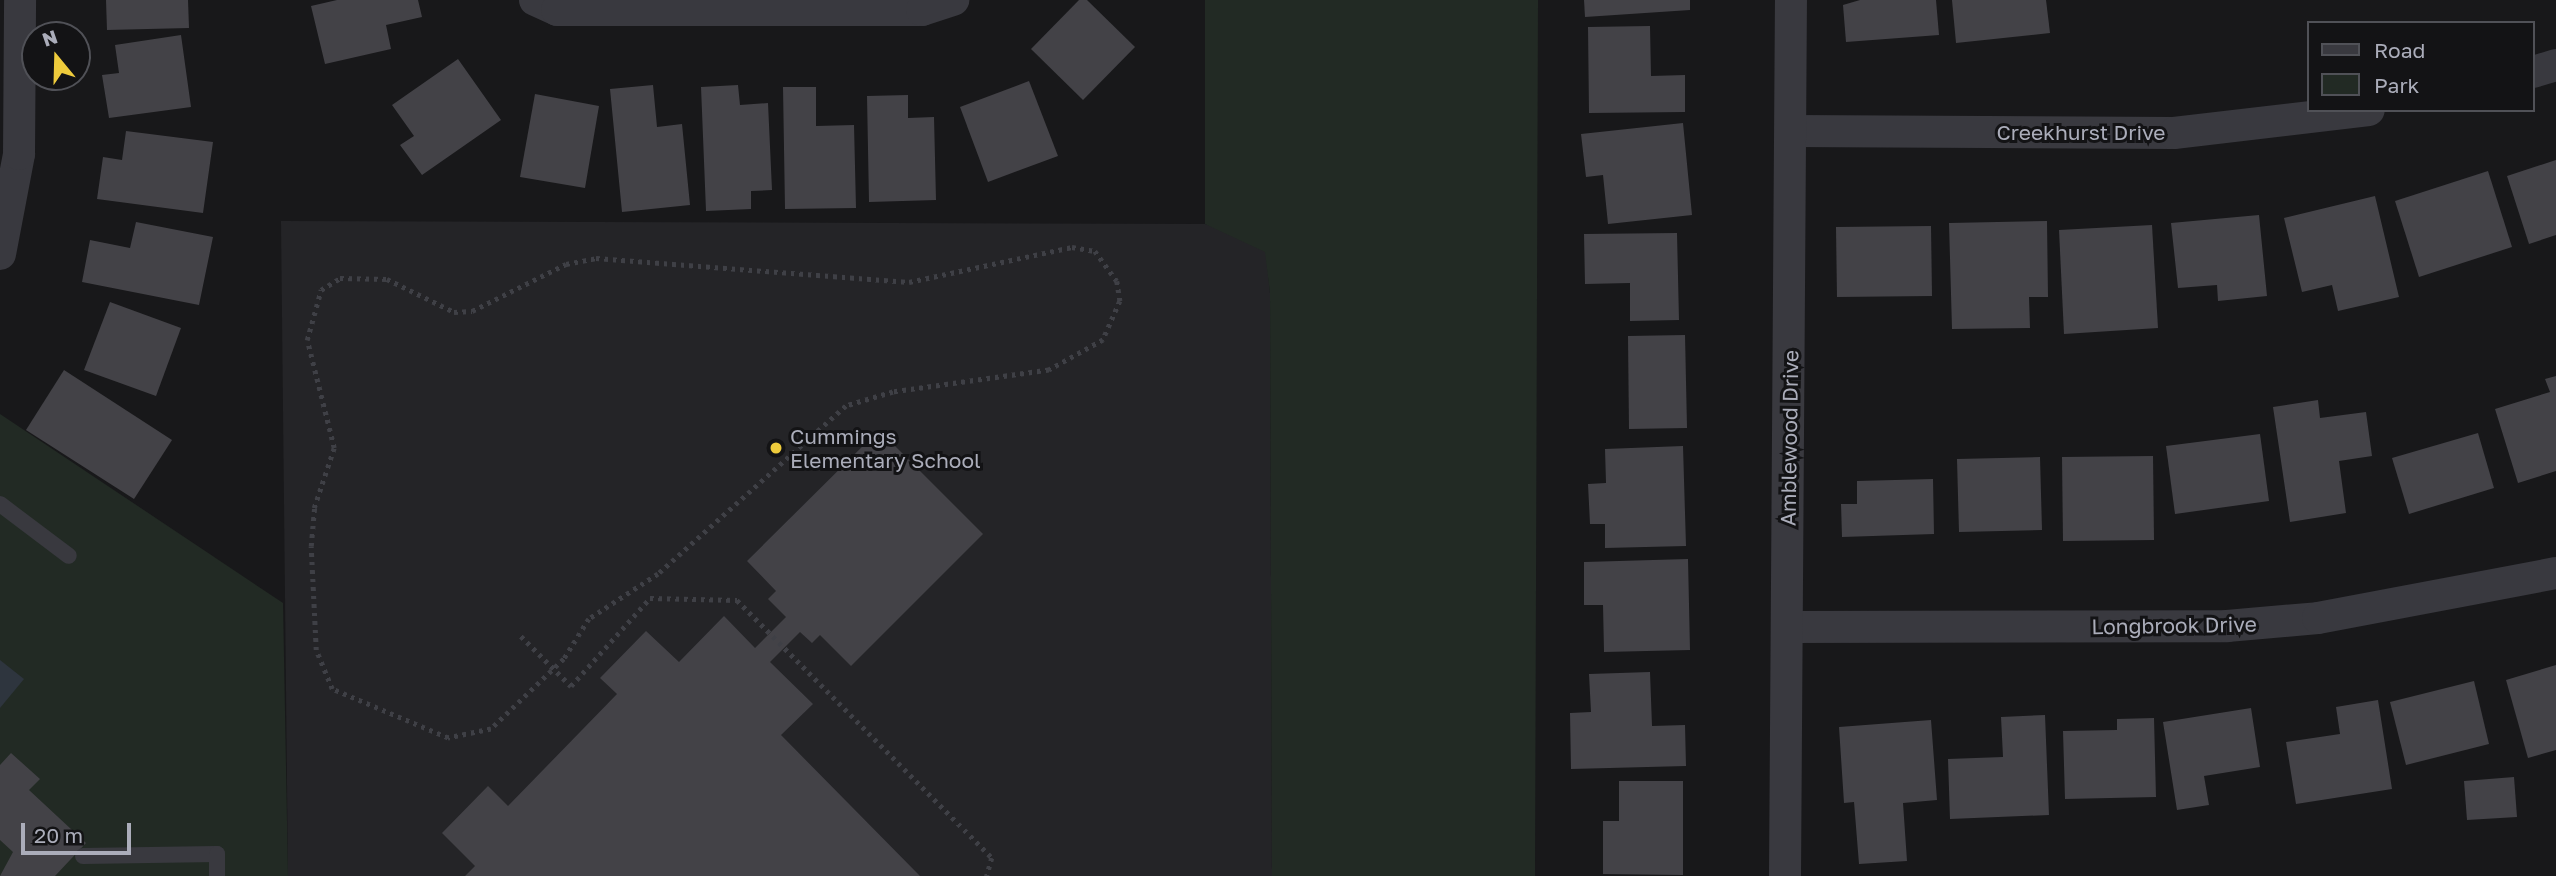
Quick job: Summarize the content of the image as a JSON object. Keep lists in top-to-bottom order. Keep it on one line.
{"streets":{"street":["Creekhurst Drive","Amblewood Drive","Longbrook Drive"]},"crossings":[["Creekhurst Drive","Amblewood Drive"],["Amblewood Drive","Longbrook Drive"]],"places":["Cummings Elementary School"],"legend":["Road","Park"],"scale_bar":"20 m","north":"top"}
